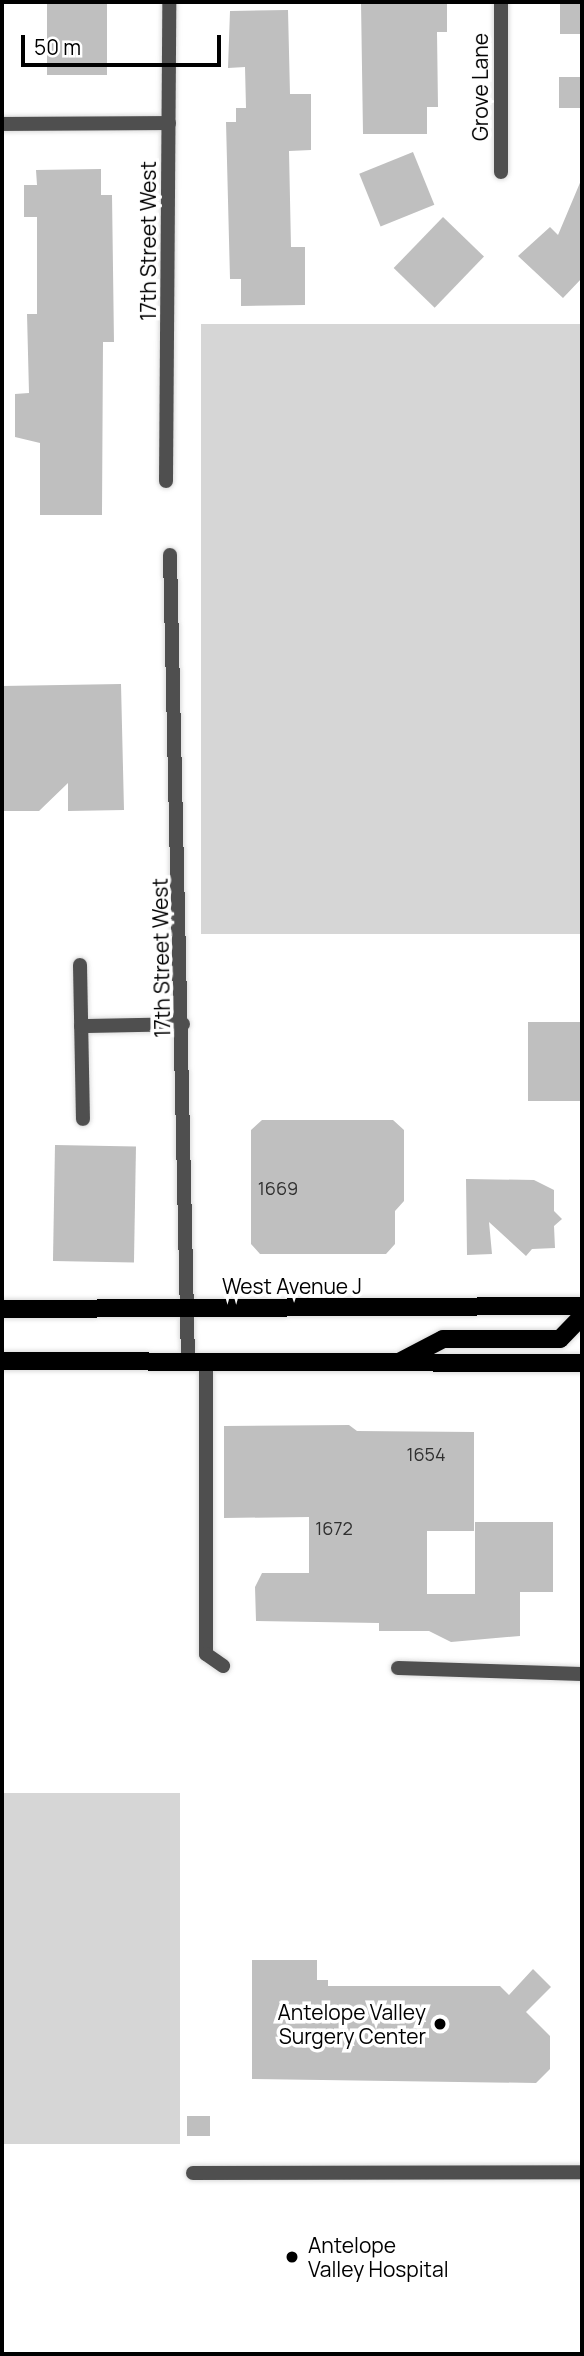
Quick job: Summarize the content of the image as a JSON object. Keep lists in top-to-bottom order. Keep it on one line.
{"streets":{"main road":["West Avenue J"],"street":["Grove Lane","17th Street West"]},"crossings":[["17th Street West","West Avenue J"]],"places":["Antelope Valley Surgery Center","Antelope Valley Hospital"],"house_numbers":["1669","1654","1672"],"scale_bar":"50 m"}
